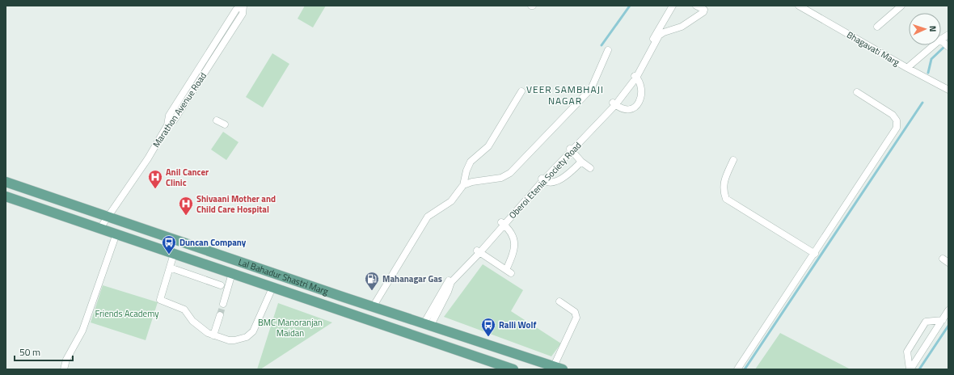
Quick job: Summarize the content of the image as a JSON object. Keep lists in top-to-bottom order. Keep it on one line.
{"streets":{"main road":["Lal Bahadur Shastri Marg"],"street":["Bhagavati Marg","Marathon Avenue Road","Oberoi Etenia Society Road"]},"crossings":[["Marathon Avenue Road","Lal Bahadur Shastri Marg"],["Oberoi Etenia Society Road","Lal Bahadur Shastri Marg"]],"districts":["VEER SAMBHAJI NAGAR"],"parks":["Friends Academy","BMC Manoranjan Maidan"],"places":{"hospital":["Anil Cancer Clinic","Shivaani Mother and Child Care Hospital"],"bus stop":["Duncan Company","Ralli Wolf"],"fuel station":["Mahanagar Gas"]},"scale_bar":"50 m","north":"right"}
